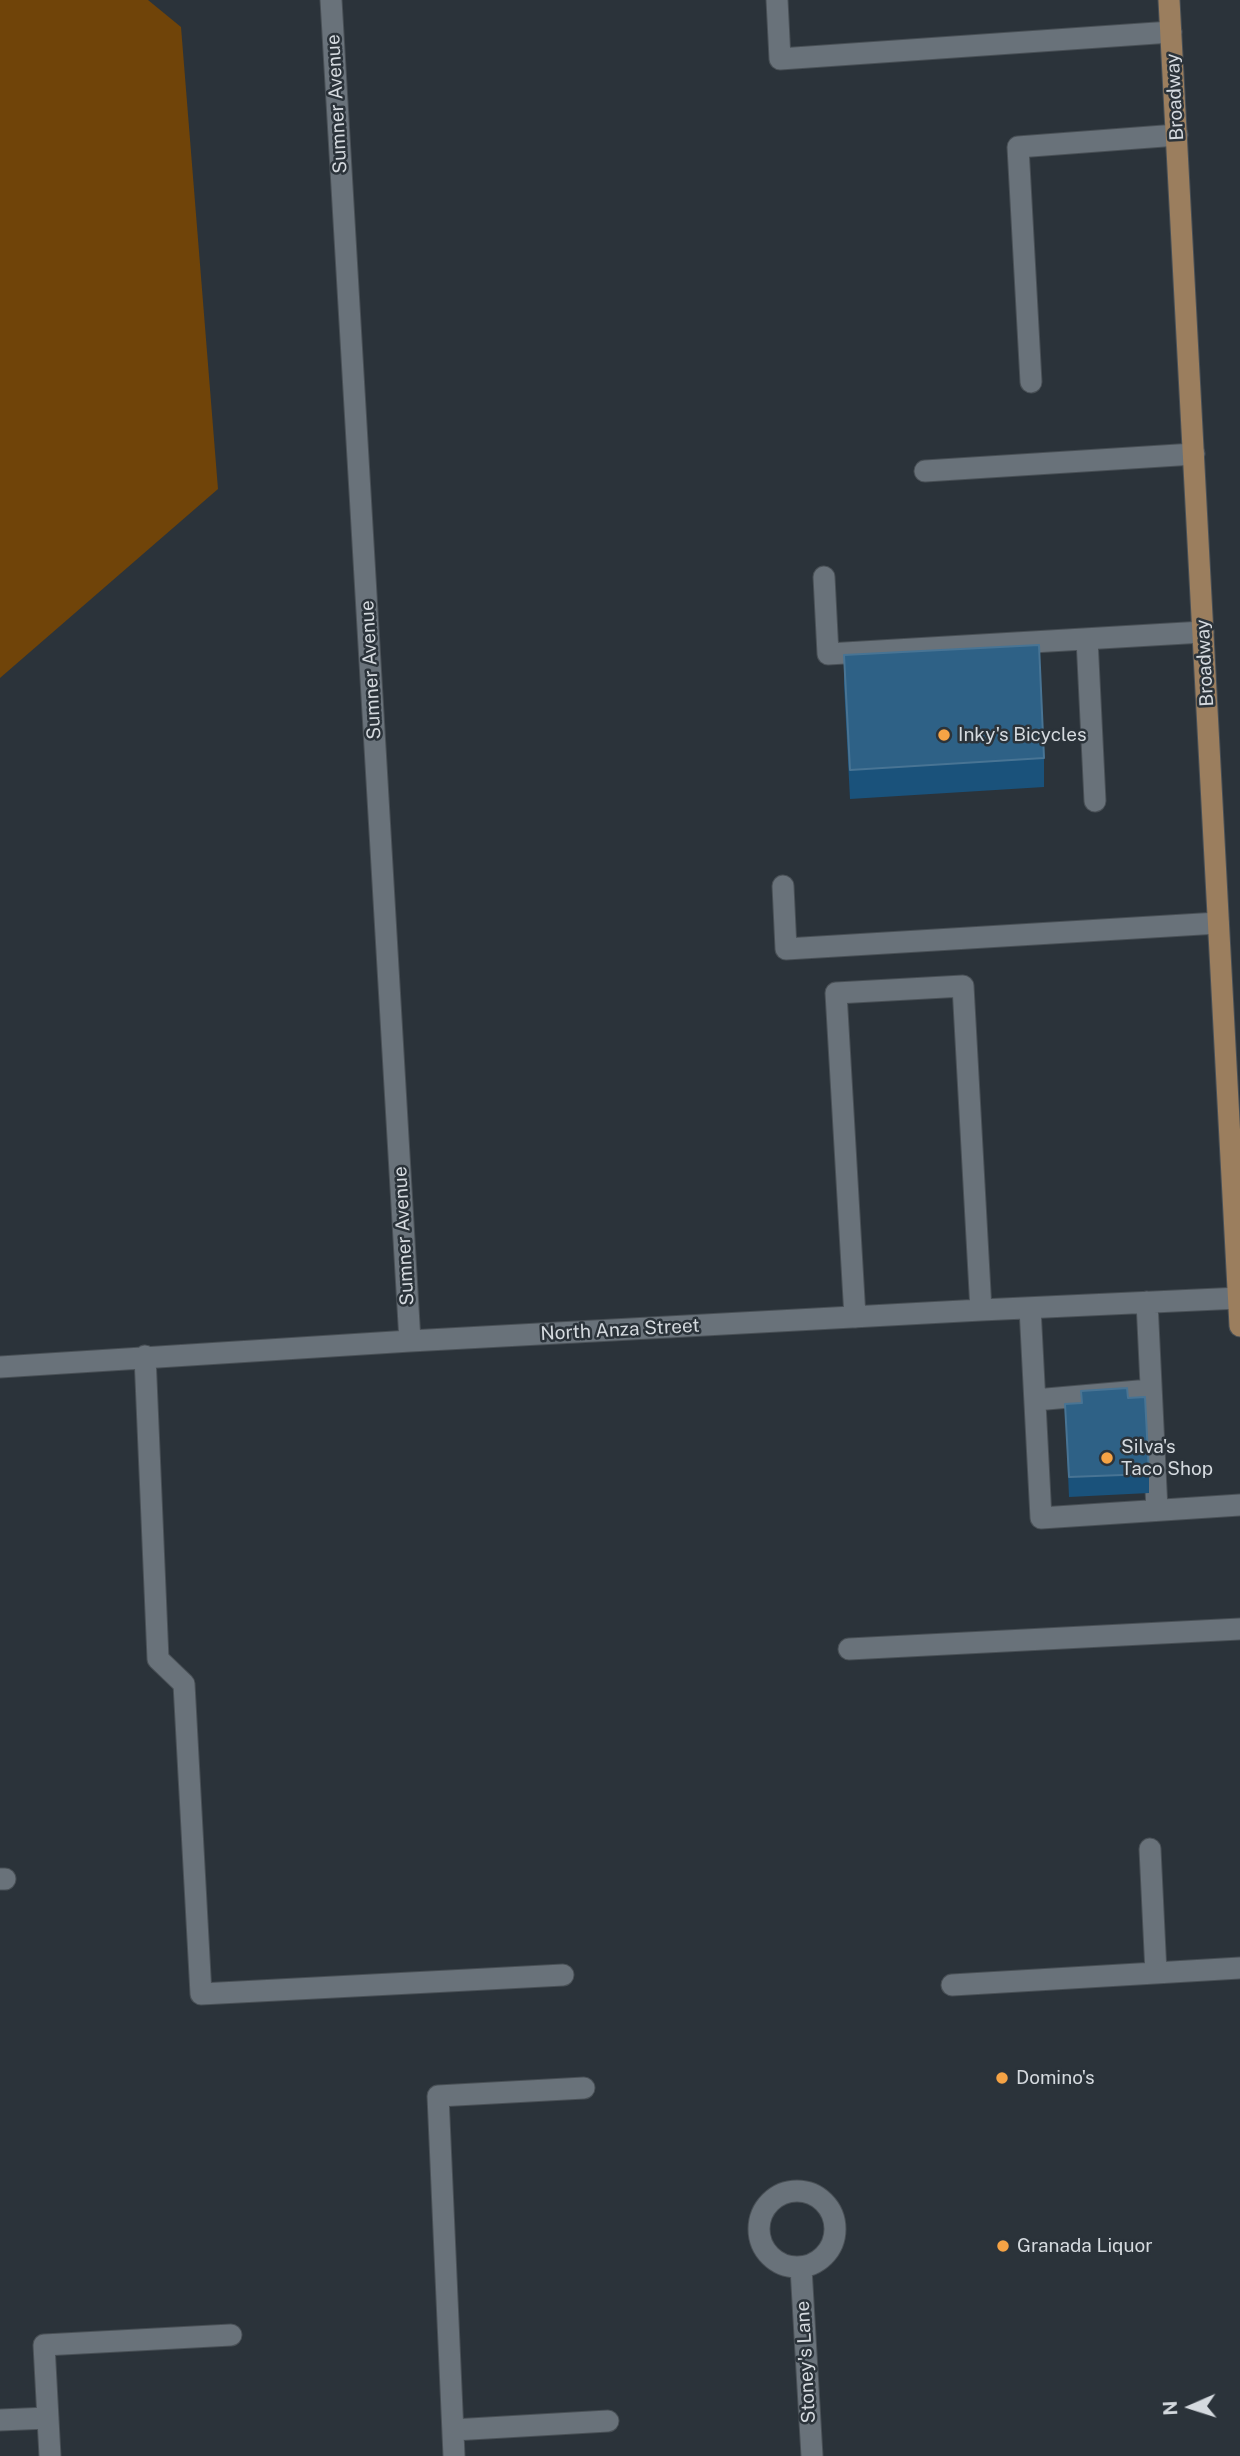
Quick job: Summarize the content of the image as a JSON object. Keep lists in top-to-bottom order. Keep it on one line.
{"streets":{"main road":["Broadway"],"street":["Sumner Avenue","North Anza Street","Stoney's Lane"]},"crossings":[["Broadway","North Anza Street"],["Sumner Avenue","North Anza Street"]],"places":["Inky's Bicycles","Silva's Taco Shop","Domino's","Granada Liquor"],"north":"left"}
